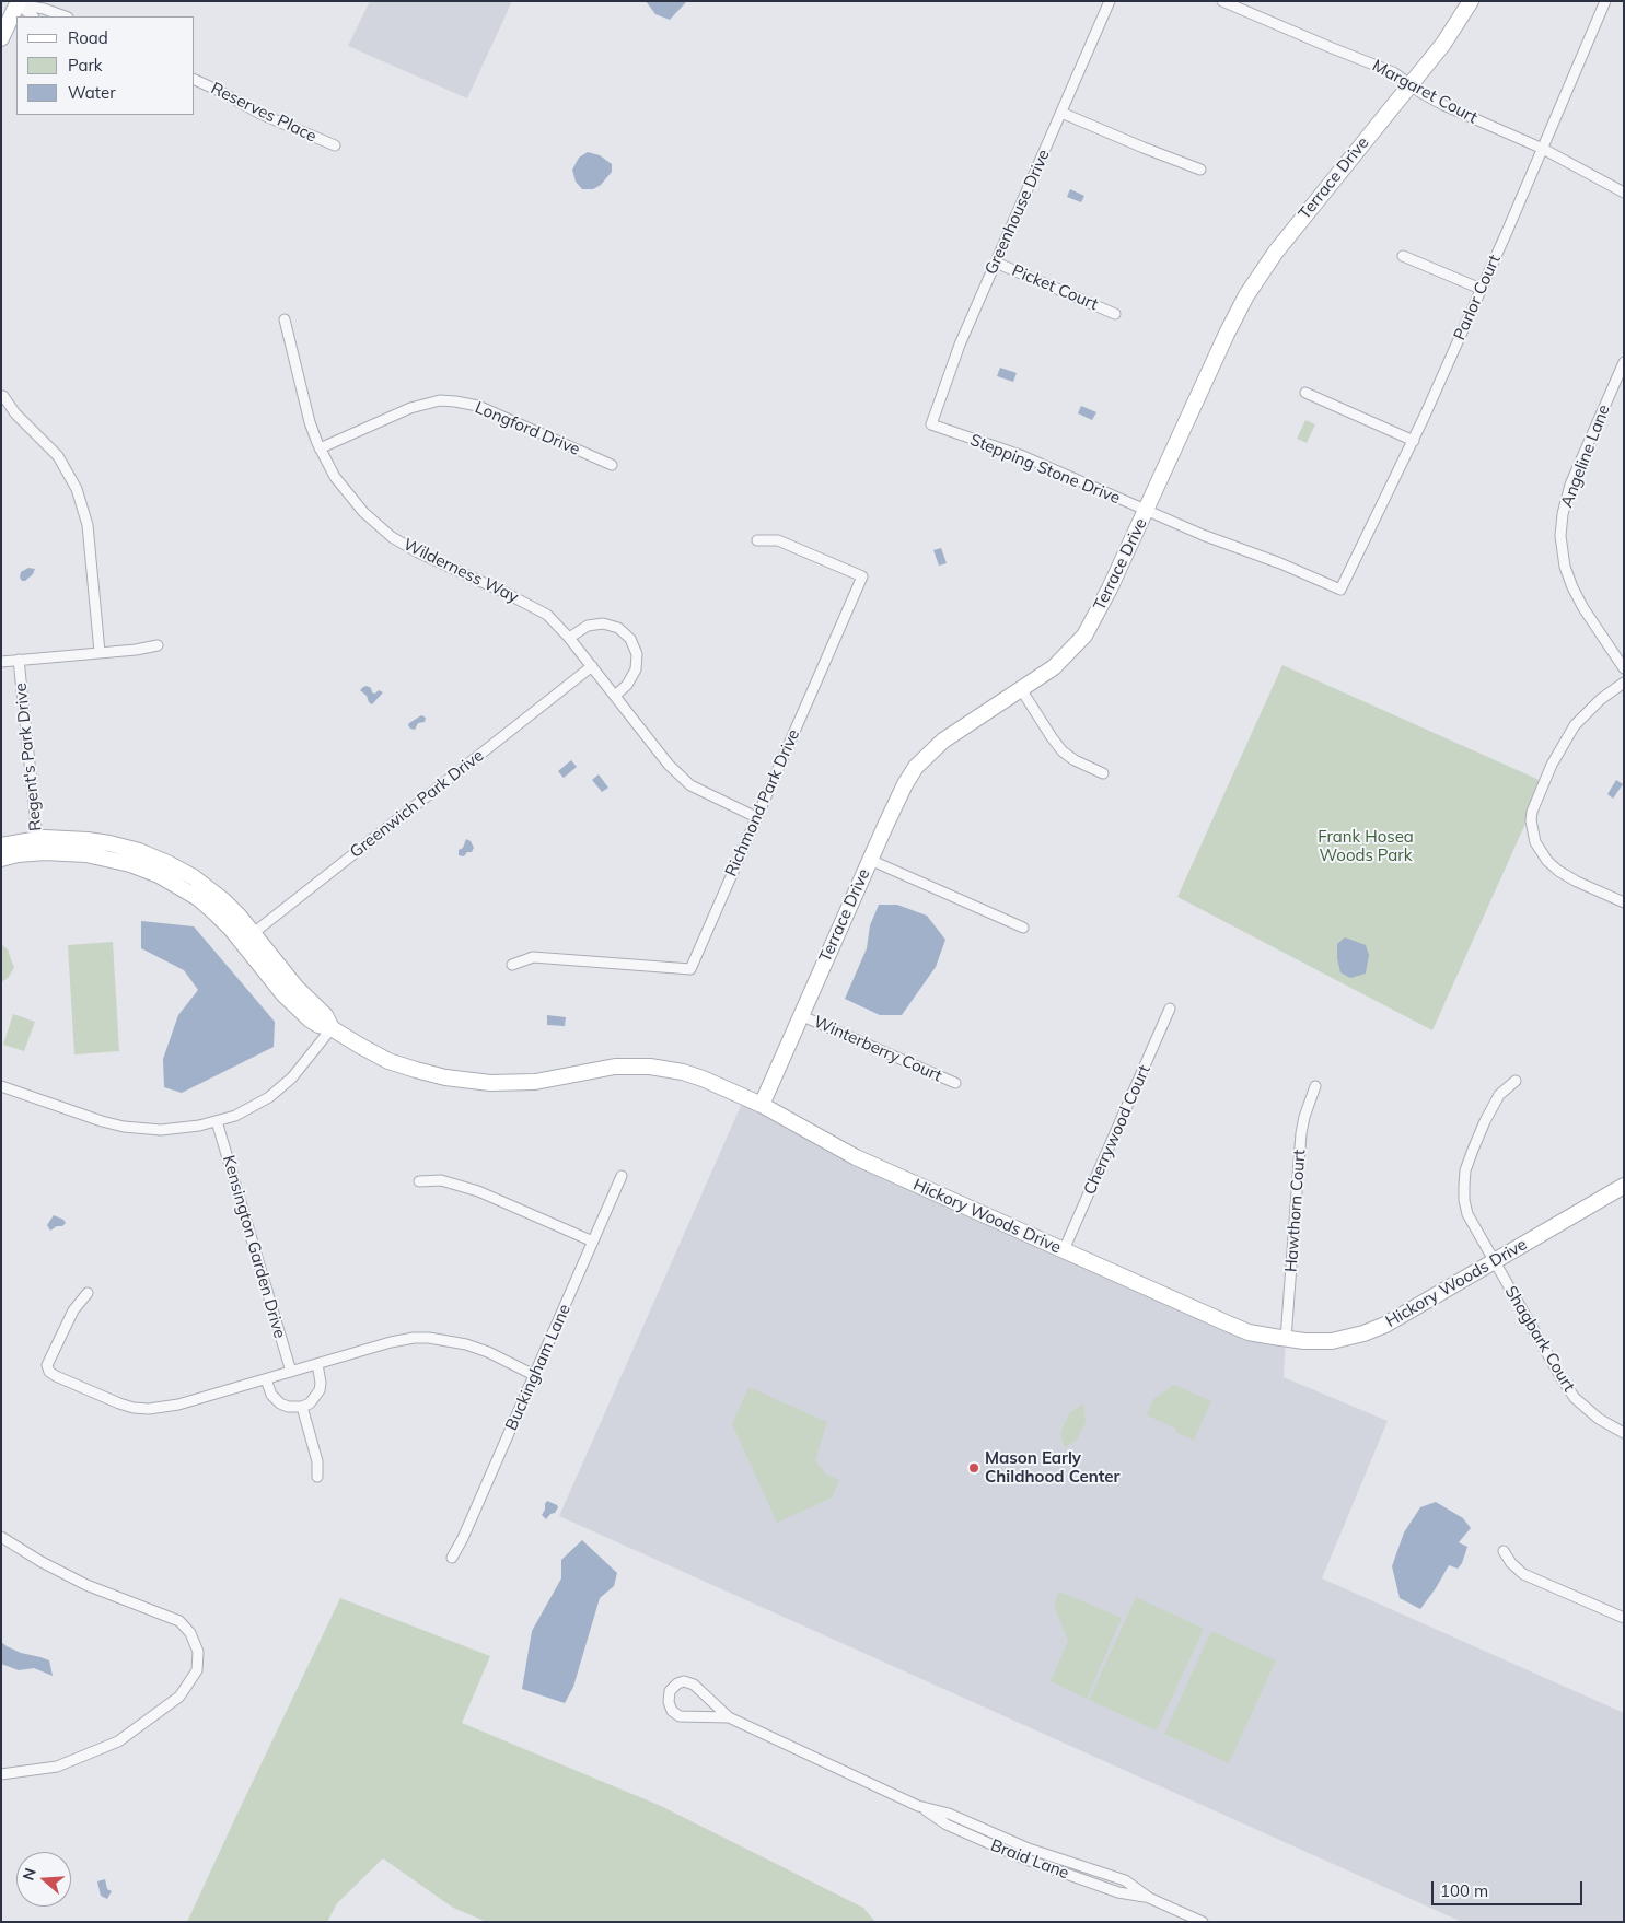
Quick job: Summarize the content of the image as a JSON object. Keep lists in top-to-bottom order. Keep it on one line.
{"streets":{"street":["Margaret Court","Reserves Place","Terrace Drive","Greenhouse Drive","Picket Court","Parlor Court","Longford Drive","Angeline Lane","Stepping Stone Drive","Wilderness Way","Regent's Park Drive","Richmond Park Drive","Greenwich Park Drive","Winterberry Court","Cherrywood Court","Hawthorn Court","Hickory Woods Drive","Kensington Garden Drive","Shagbark Court","Buckingham Lane","Braid Lane"]},"crossings":[["Margaret Court","Terrace Drive"],["Margaret Court","Parlor Court"],["Terrace Drive","Stepping Stone Drive"],["Terrace Drive","Winterberry Court"],["Terrace Drive","Hickory Woods Drive"],["Greenhouse Drive","Picket Court"],["Greenhouse Drive","Stepping Stone Drive"],["Parlor Court","Stepping Stone Drive"],["Longford Drive","Wilderness Way"],["Wilderness Way","Richmond Park Drive"],["Wilderness Way","Greenwich Park Drive"],["Regent's Park Drive","Hickory Woods Drive"],["Greenwich Park Drive","Hickory Woods Drive"],["Cherrywood Court","Hickory Woods Drive"],["Hawthorn Court","Hickory Woods Drive"],["Hickory Woods Drive","Shagbark Court"]],"parks":["Frank Hosea Woods Park"],"places":["Mason Early Childhood Center"],"legend":["Road","Park","Water"],"scale_bar":"100 m","north":"left"}
